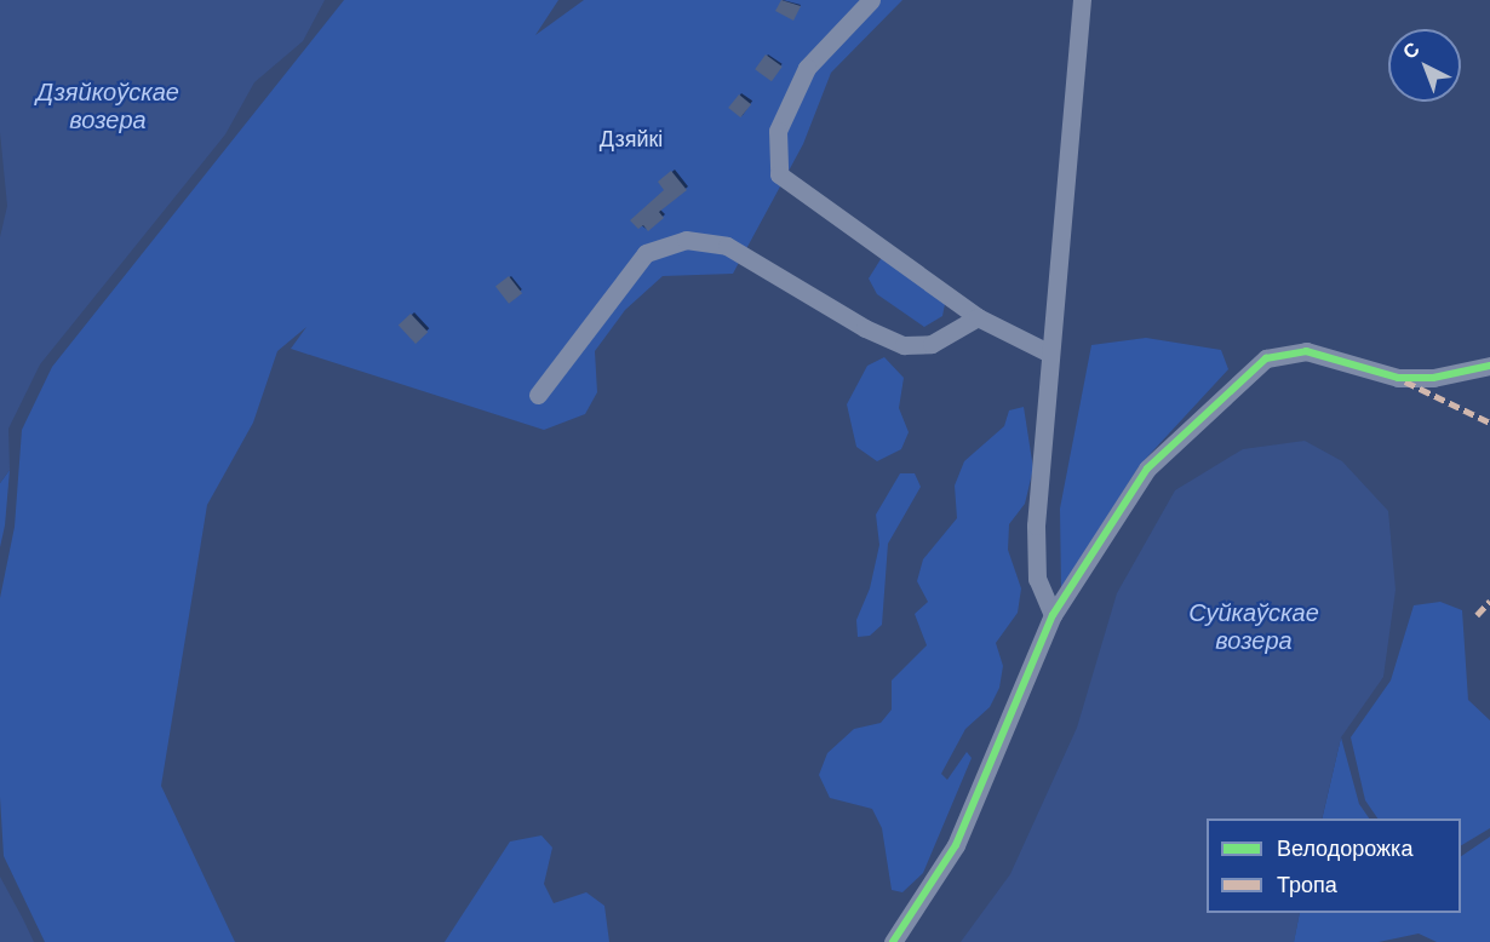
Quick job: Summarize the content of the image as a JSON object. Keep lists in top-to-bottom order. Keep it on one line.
{"water":["Дзяйкоўскае возера","Суйкаўскае возера"],"parks":["Дзяйкі"],"legend":["Велодорожка","Тропа"],"north":"top left"}
